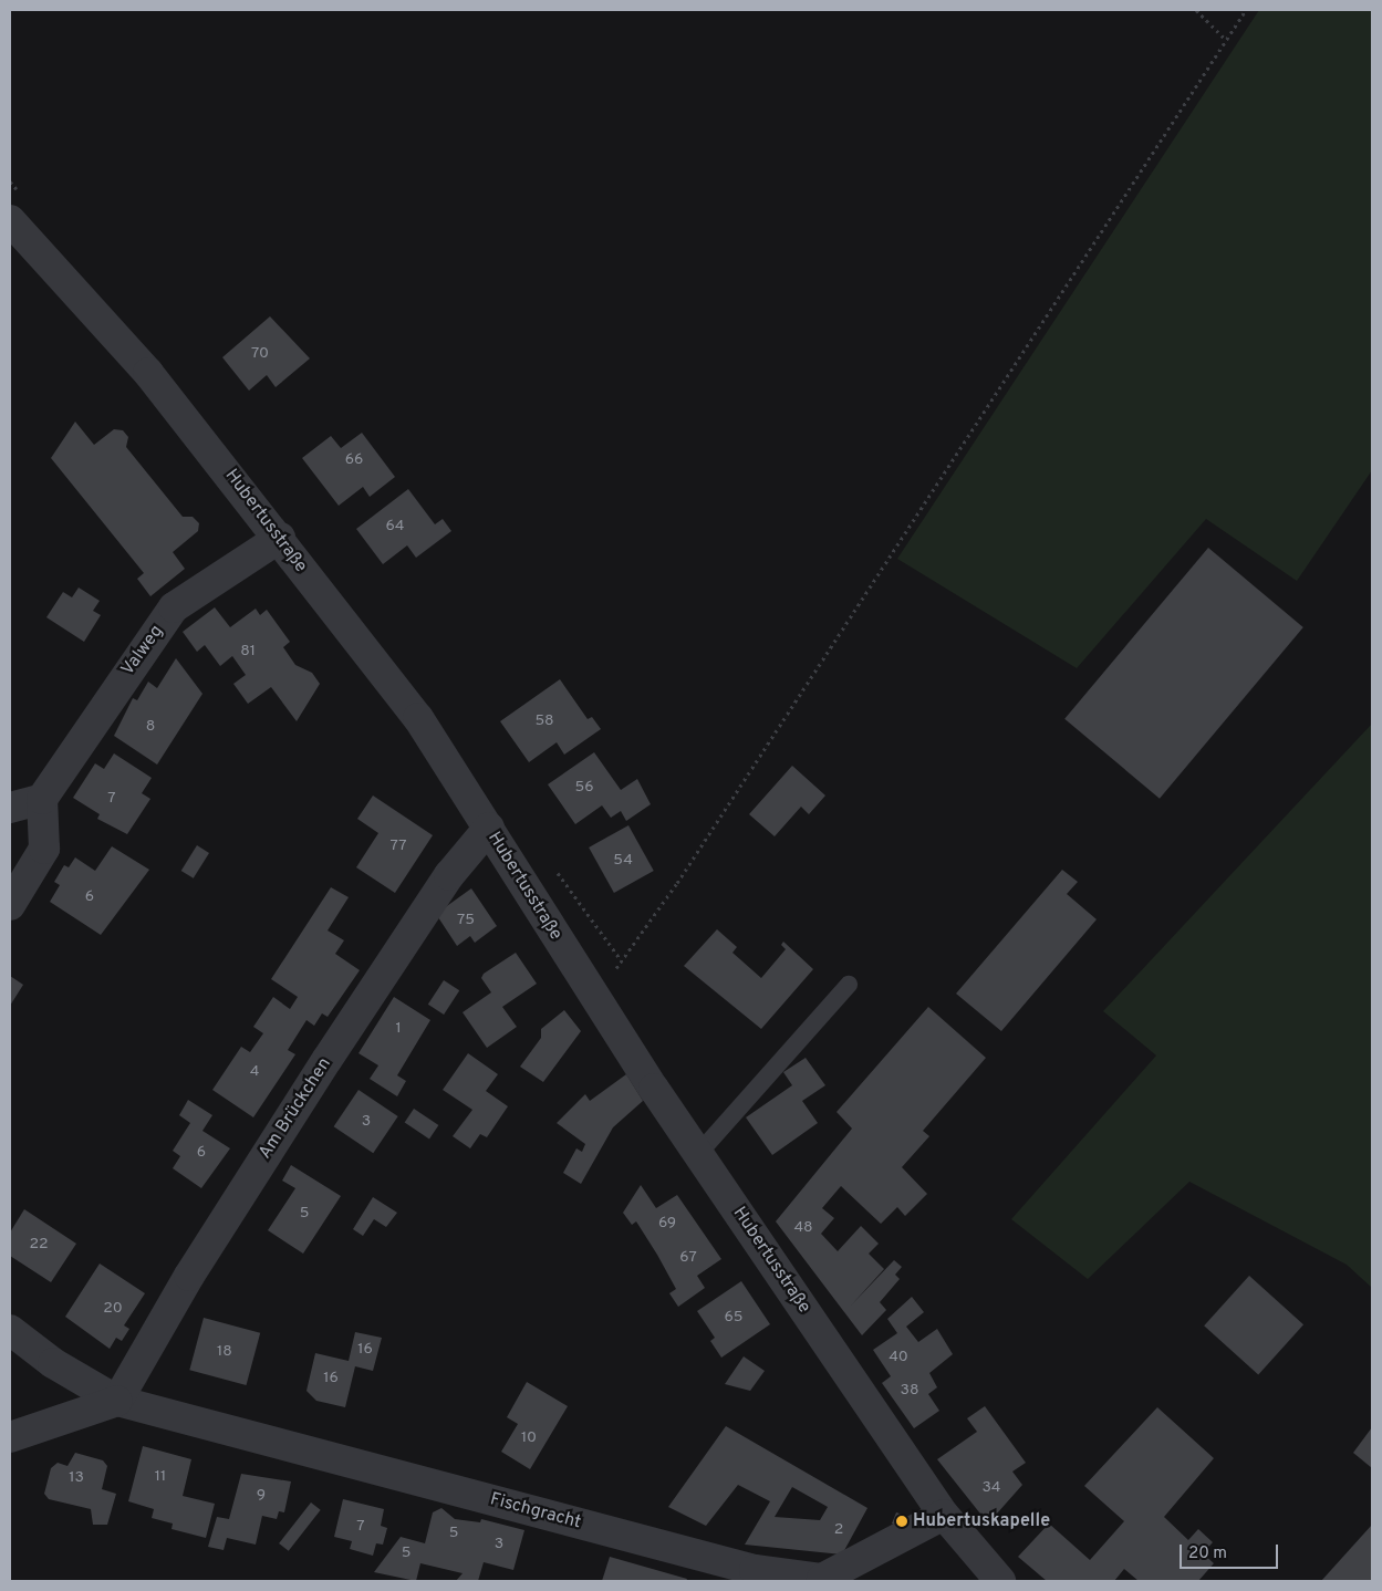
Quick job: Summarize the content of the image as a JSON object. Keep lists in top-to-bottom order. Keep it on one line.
{"streets":{"street":["Hubertusstraße","Valweg","Am Brückchen","Fischgracht"]},"crossings":[["Hubertusstraße","Valweg"],["Hubertusstraße","Am Brückchen"],["Hubertusstraße","Fischgracht"],["Am Brückchen","Fischgracht"]],"places":["Hubertuskapelle"],"house_numbers":["70","66","64","81","58","8","56","7","77","54","6","75","1","4","3","6","5","69","48","22","67","20","65","16","18","40","16","38","10","11","13","34","9","7","2","5","3","5"],"scale_bar":"20 m"}
